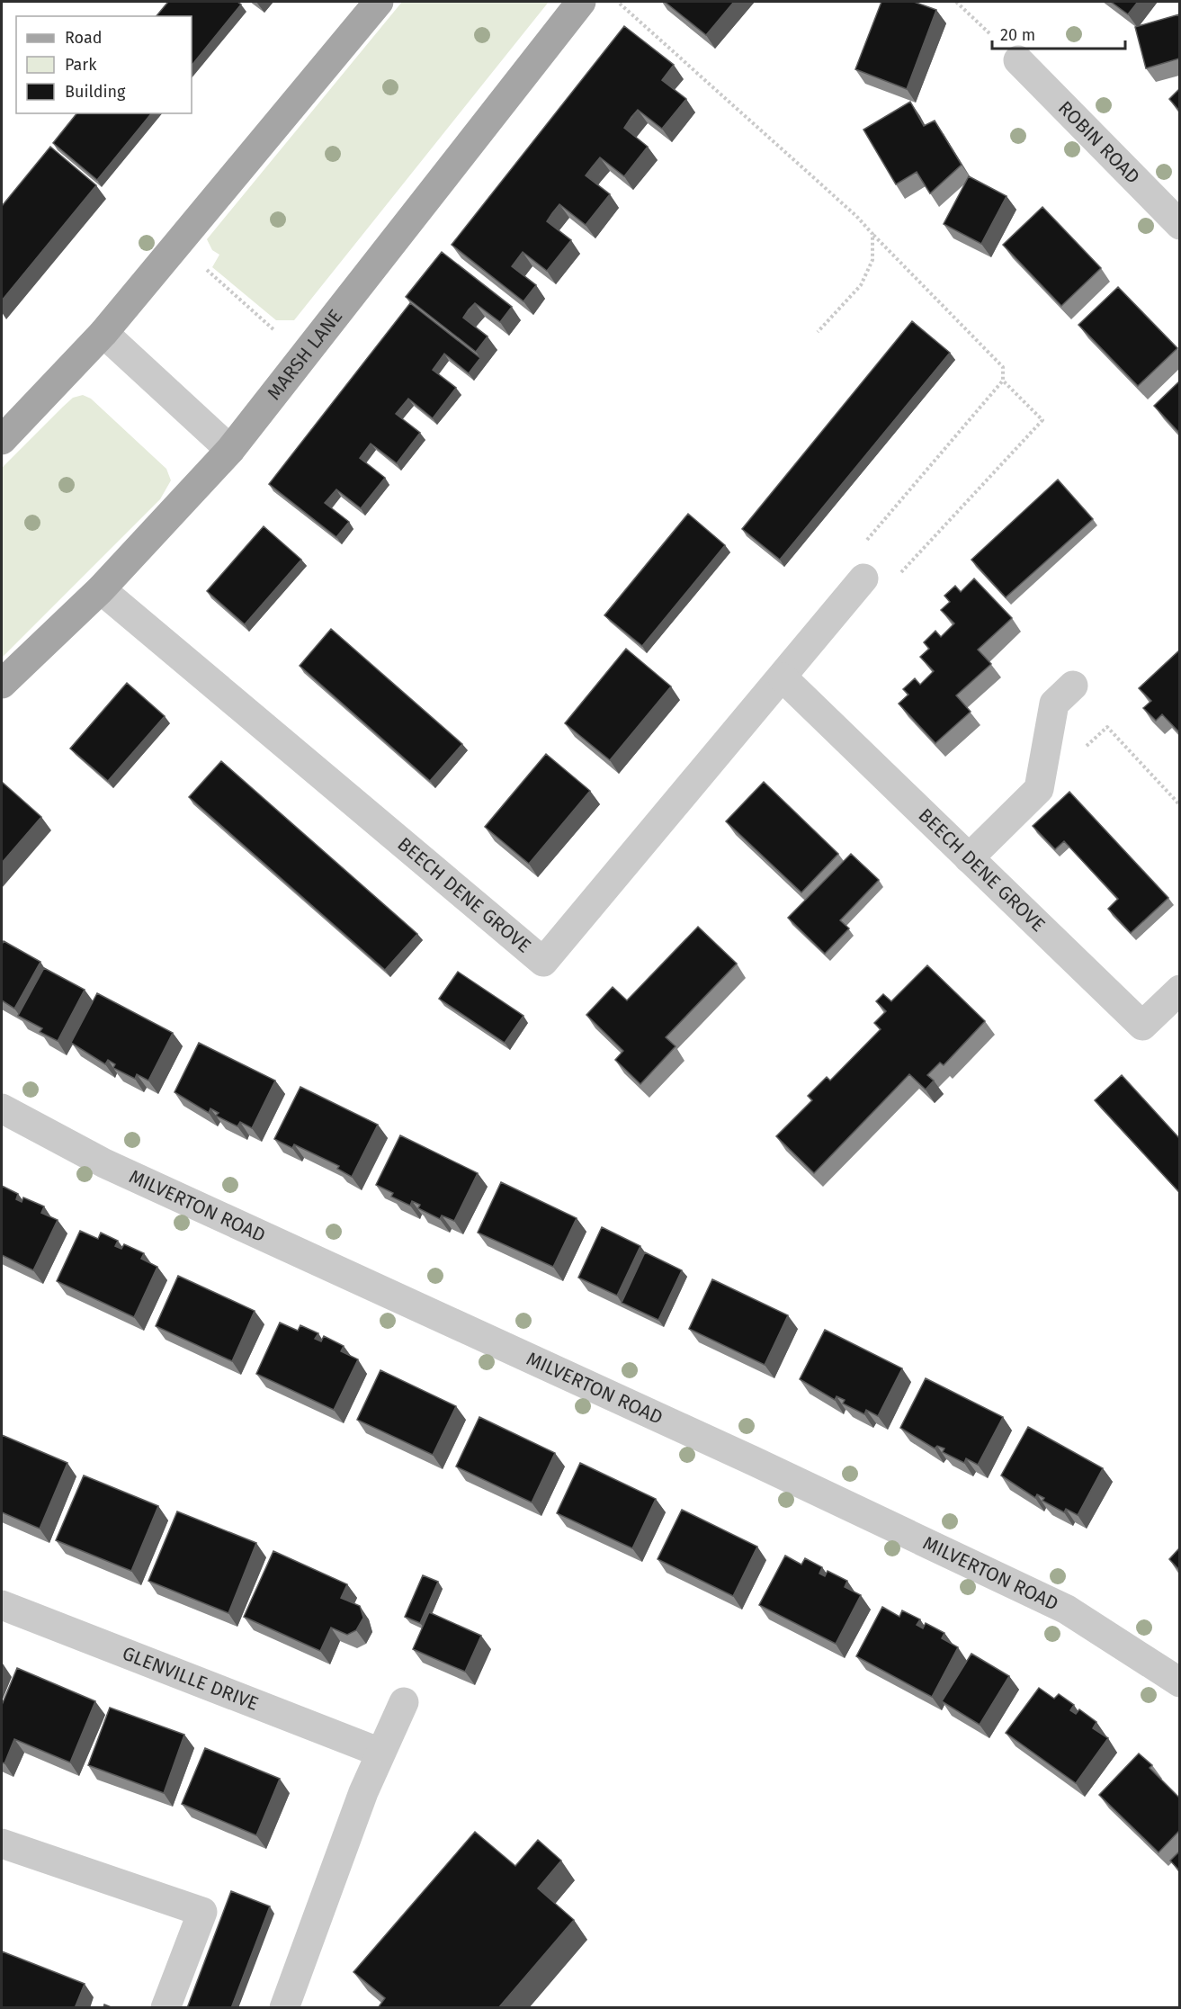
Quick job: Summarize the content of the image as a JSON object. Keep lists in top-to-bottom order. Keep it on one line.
{"streets":{"main road":["MARSH LANE"],"street":["ROBIN ROAD","BEECH DENE GROVE","MILVERTON ROAD","GLENVILLE DRIVE"]},"crossings":[["MARSH LANE","BEECH DENE GROVE"]],"legend":["Road","Park","Building"],"scale_bar":"20 m"}
